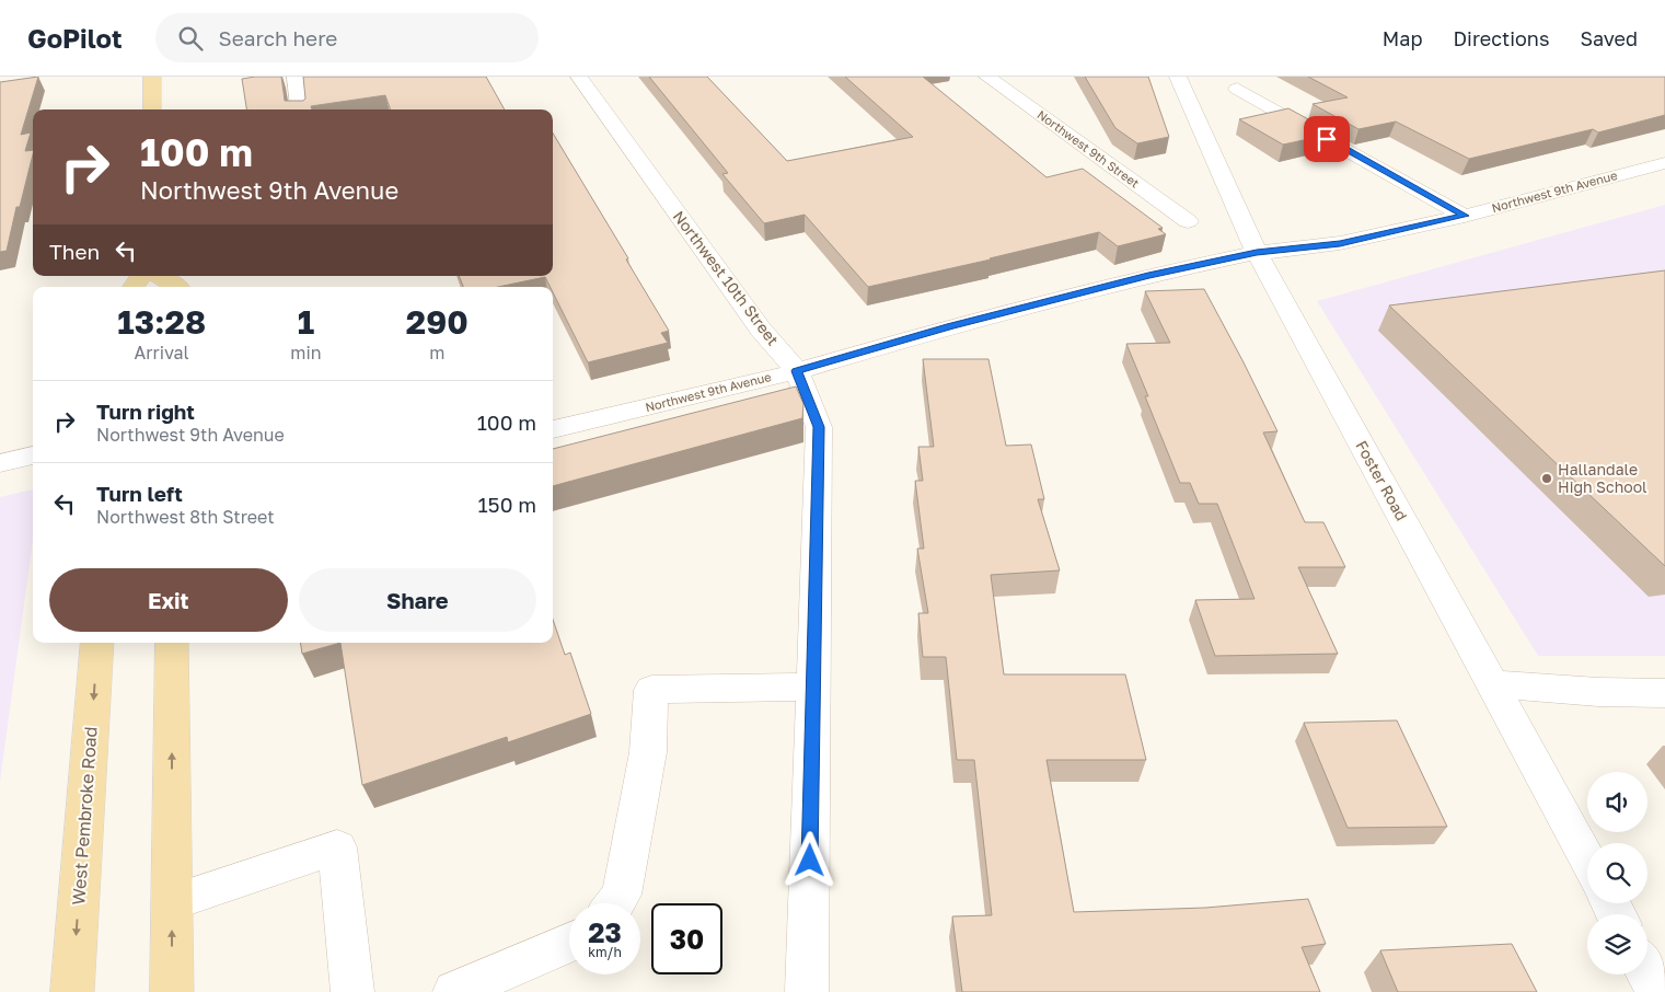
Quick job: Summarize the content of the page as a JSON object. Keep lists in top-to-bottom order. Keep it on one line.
{"streets":{"main road":["West Pembroke Road"],"street":["Northwest 9th Street","Northwest 9th Avenue","Northwest 10th Street","Foster Road"]},"crossings":[["Northwest 9th Avenue","Northwest 10th Street"],["Northwest 9th Avenue","Foster Road"]],"places":["Hallandale High School"],"page":{"header":"GoPilot","search":"Search here","nav":["Map","Directions","Saved"],"turn":["100 m","Northwest 9th Avenue"],"then":"Then","eta":["13:28","Arrival","1","min","290","m"],"list":[{"name":"Turn right","note":"Northwest 9th Avenue","value":"100 m"},{"name":"Turn left","note":"Northwest 8th Street","value":"150 m"}],"buttons":["Exit","Share"],"speed":"23 km/h","limit":"30"}}
